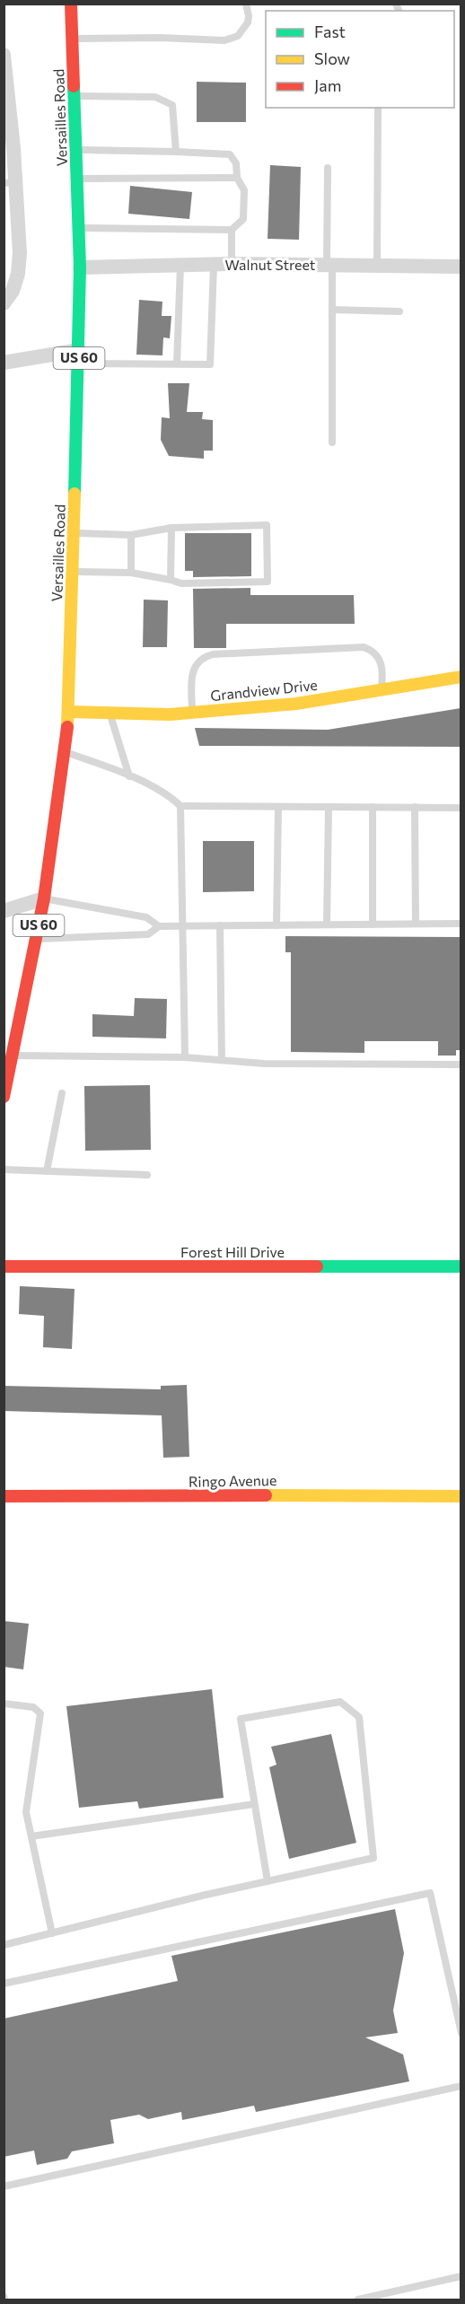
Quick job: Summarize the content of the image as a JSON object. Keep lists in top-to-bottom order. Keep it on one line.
{"streets":{"main road":["Versailles Road","US 60","Grandview Drive","Forest Hill Drive","Ringo Avenue"],"street":["Walnut Street"]},"crossings":[["Versailles Road","Walnut Street"],["Versailles Road","Grandview Drive"]],"legend":["Fast","Slow","Jam"]}
